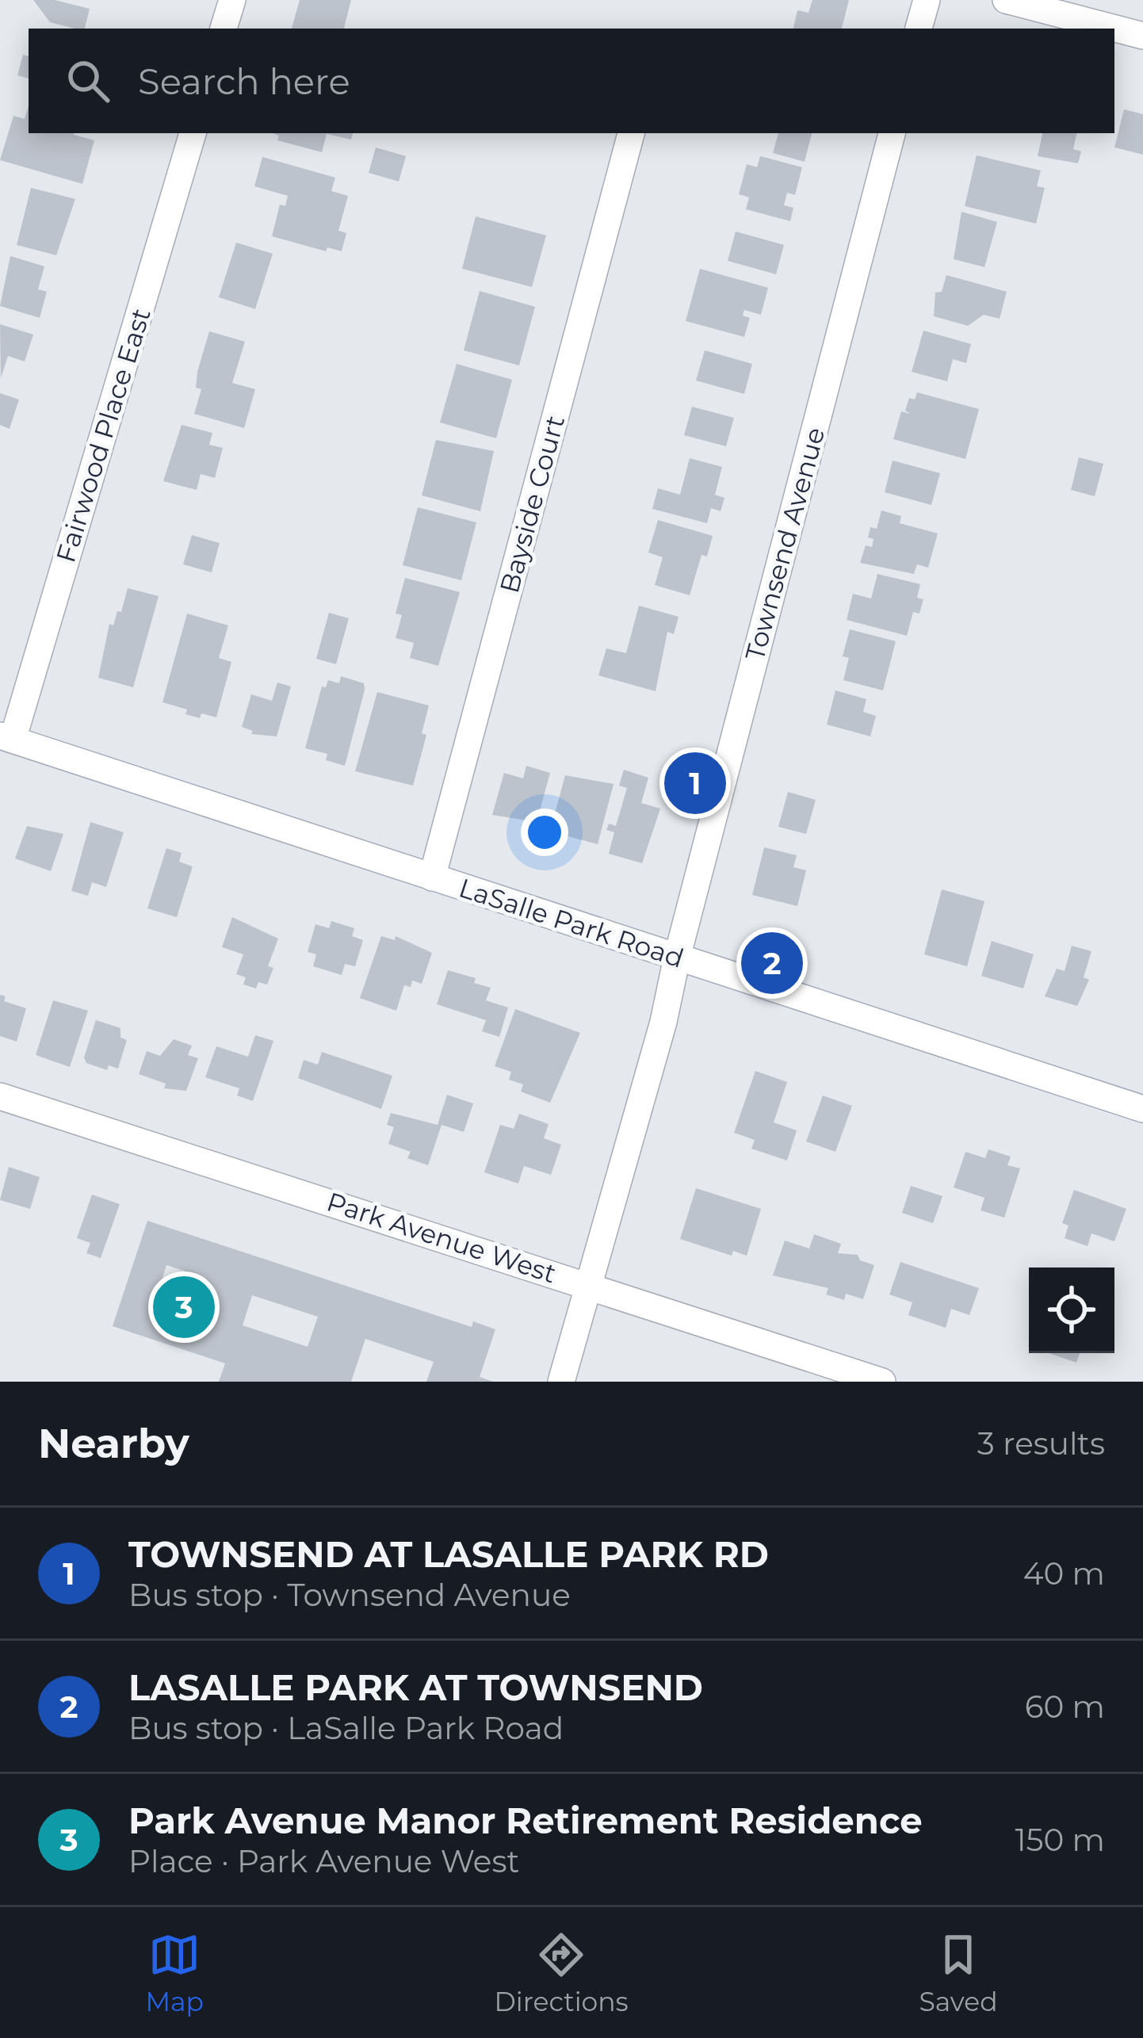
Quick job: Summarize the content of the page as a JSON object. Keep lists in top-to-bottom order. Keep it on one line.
{"streets":{"street":["Fairwood Place East","Bayside Court","Townsend Avenue","LaSalle Park Road","Park Avenue West"]},"crossings":[["Fairwood Place East","LaSalle Park Road"],["Bayside Court","LaSalle Park Road"],["Townsend Avenue","LaSalle Park Road"],["Townsend Avenue","Park Avenue West"]],"page":{"search":"Search here","pins":["1","2","3"],"heading":["Nearby","3 results"],"list":[{"mark":"1","name":"TOWNSEND AT LASALLE PARK RD","note":"Bus stop · Townsend Avenue","value":"40 m"},{"mark":"2","name":"LASALLE PARK AT TOWNSEND","note":"Bus stop · LaSalle Park Road","value":"60 m"},{"mark":"3","name":"Park Avenue Manor Retirement Residence","note":"Place · Park Avenue West","value":"150 m"}],"nav":["Map","Directions","Saved"]}}
